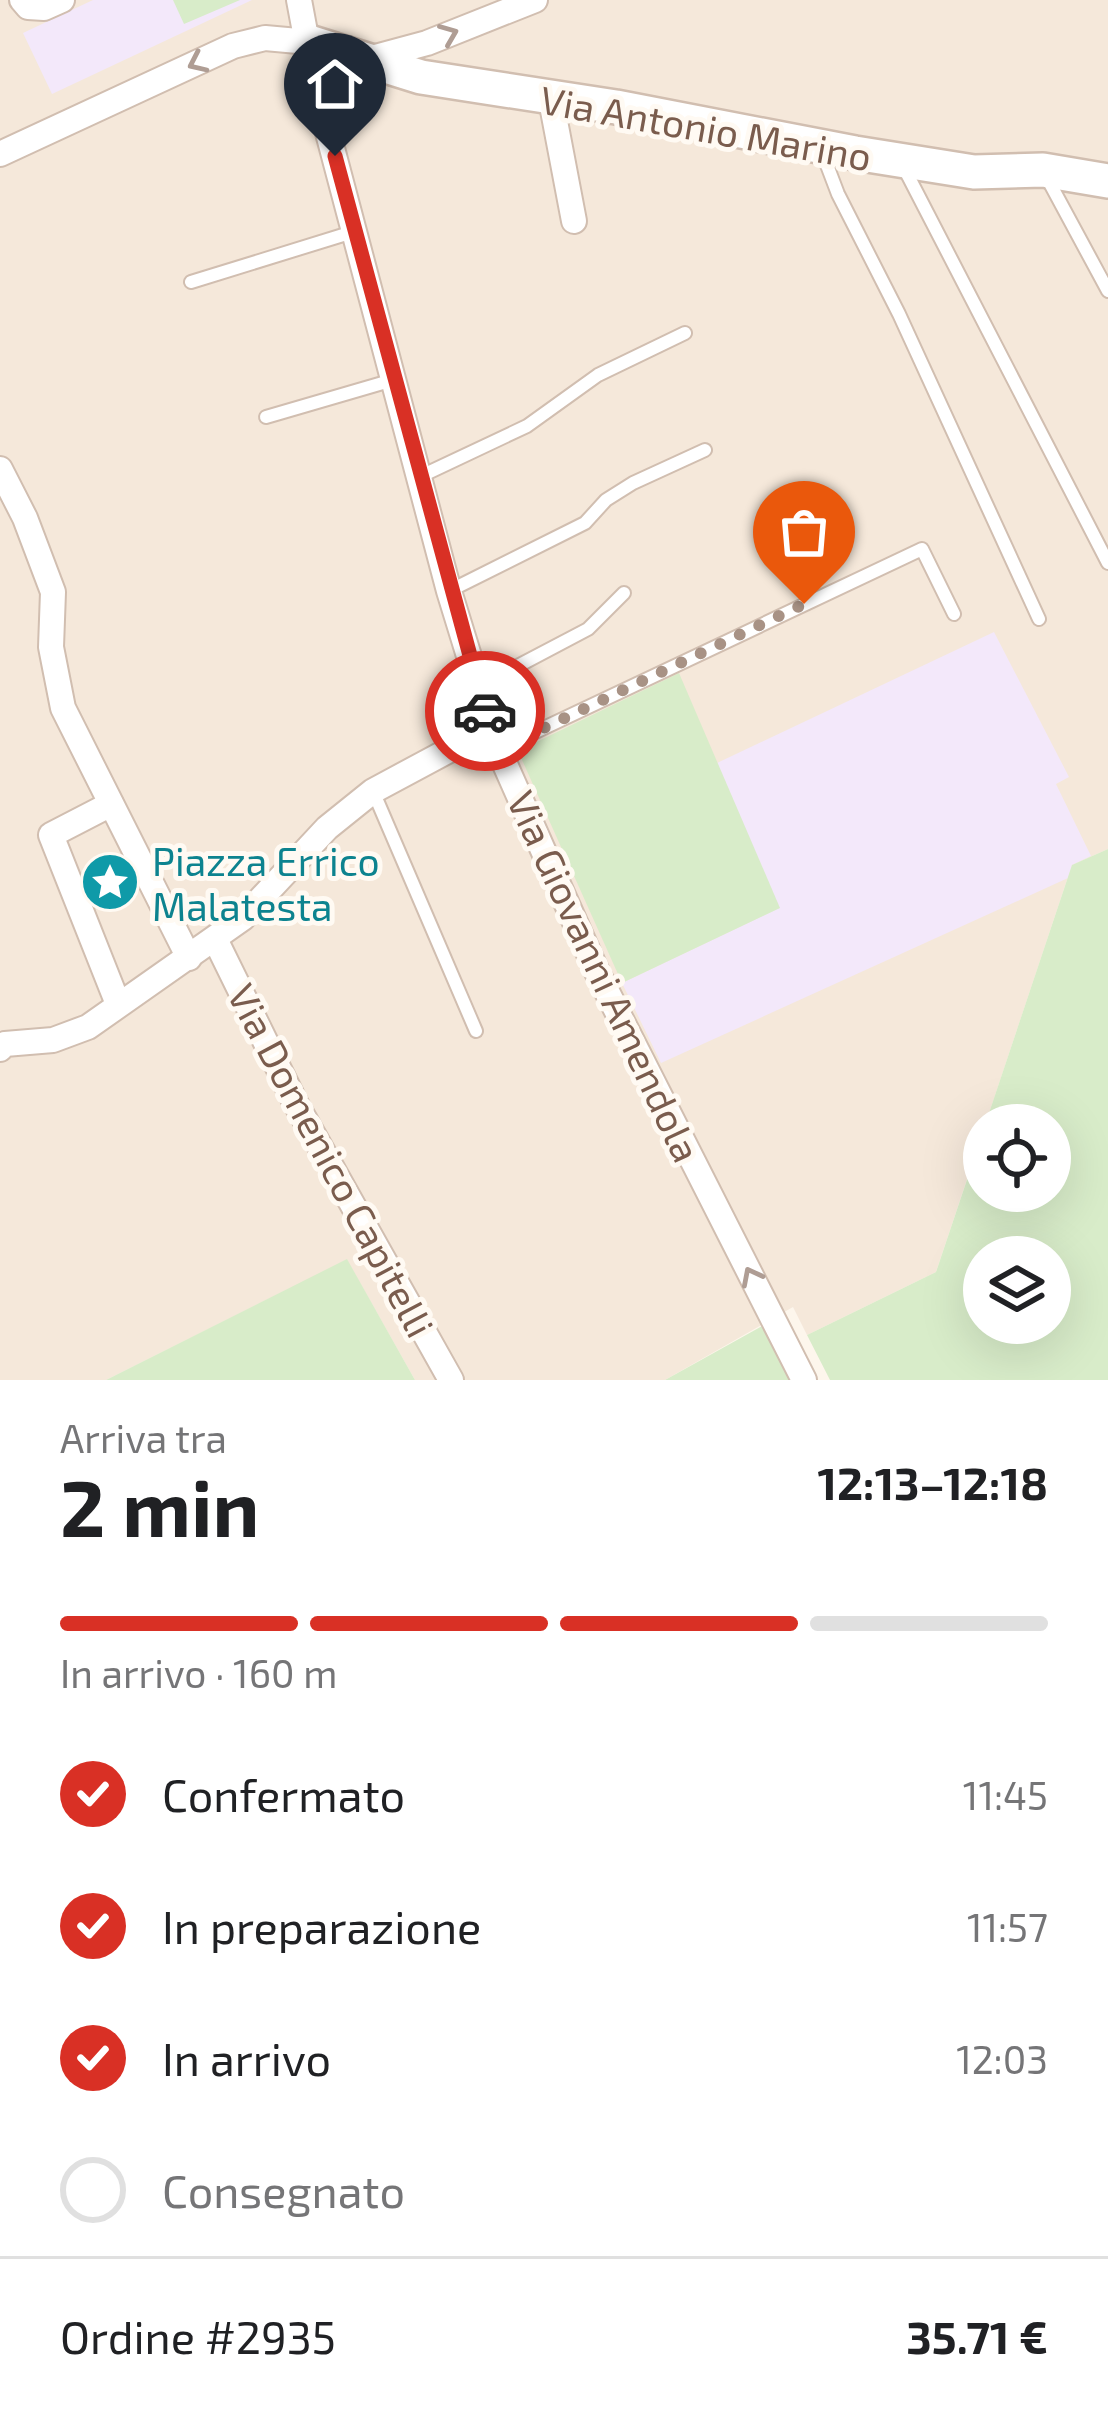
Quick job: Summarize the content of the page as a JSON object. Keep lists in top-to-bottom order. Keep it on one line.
{"streets":{"street":["Via Antonio Marino","Via Giovanni Amendola","Via Domenico Capitelli"]},"crossings":[["Via Antonio Marino","Via Giovanni Amendola"]],"one_way":["Via Giovanni Amendola"],"places":{"place":["Piazza Errico Malatesta"]},"page":{"heading":["2 min","Arriva tra","12:13–12:18"],"panel":["Ordine #2935","35.71 €"],"bar":"In arrivo · 160 m","list":[["Confermato","11:45"],["In preparazione","11:57"],["In arrivo","12:03"],"Consegnato"]}}
